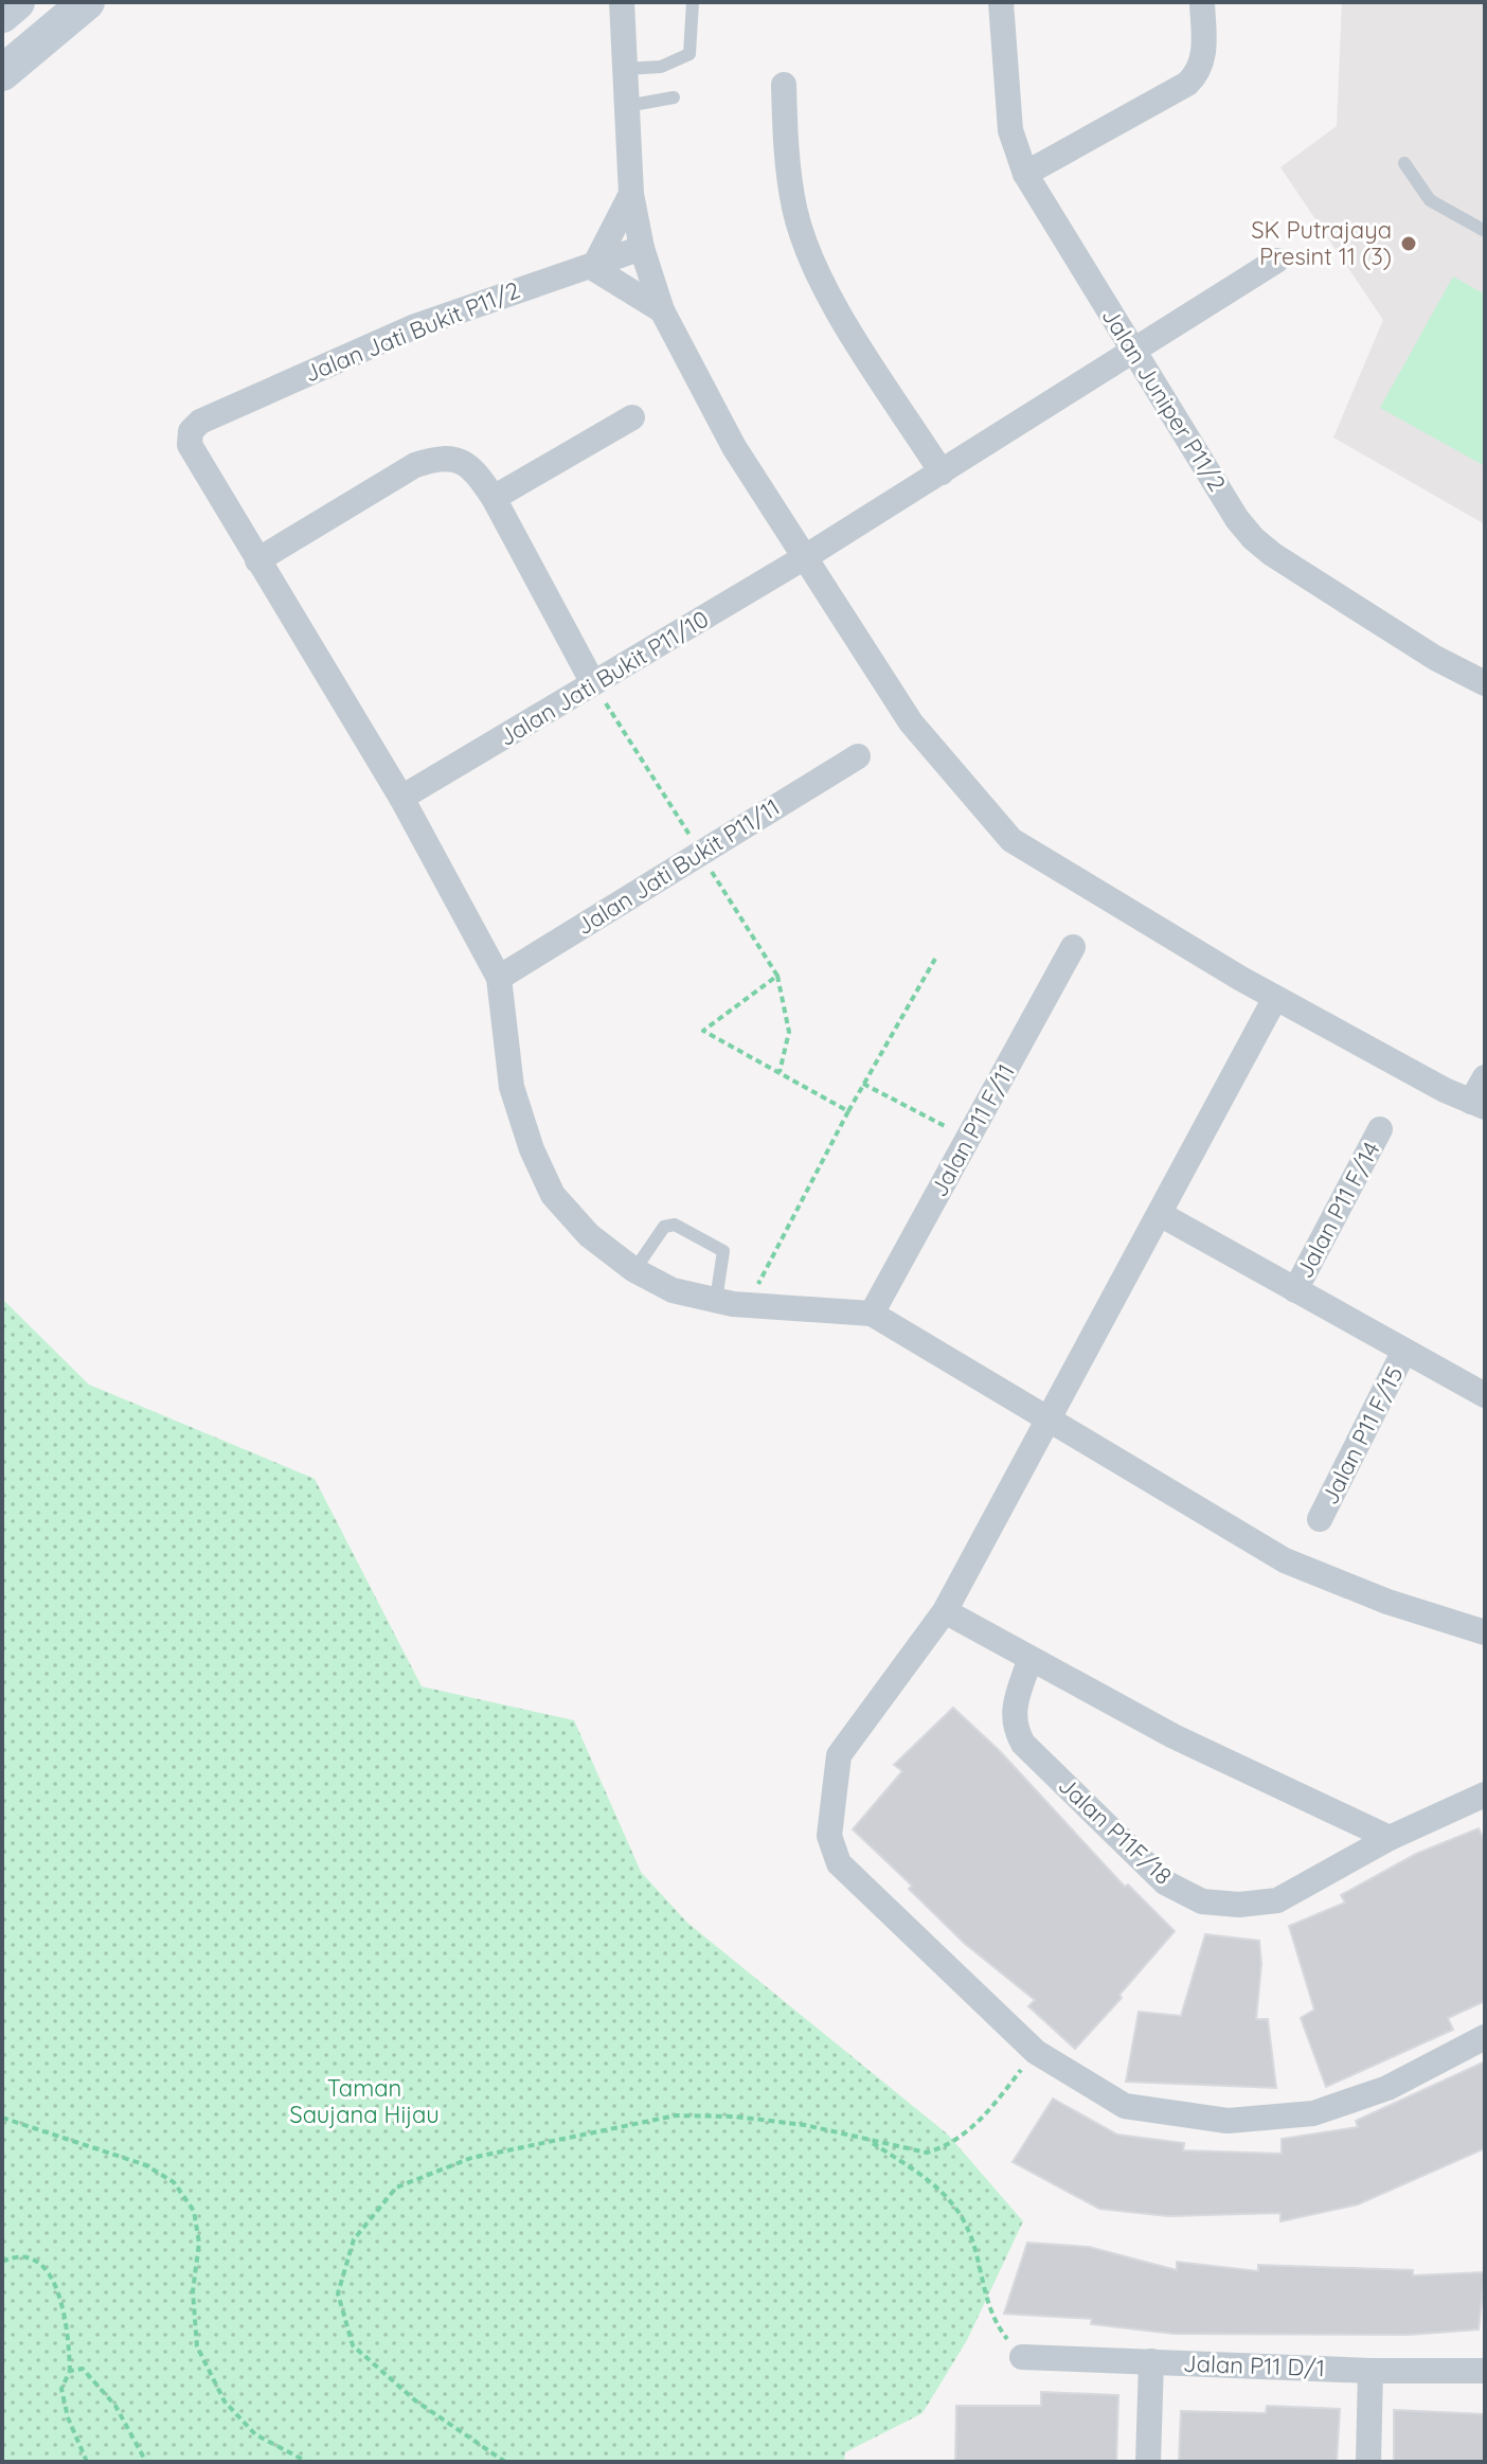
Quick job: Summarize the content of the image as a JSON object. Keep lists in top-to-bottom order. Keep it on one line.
{"streets":{"street":["Jalan Jati Bukit P11/2","Jalan Juniper P11/2","Jalan Jati Bukit P11/10","Jalan Jati Bukit P11/11","Jalan P11 F/11","Jalan P11 F/14","Jalan P11 F/15","Jalan P11F/18","Jalan P11 D/1"]},"crossings":[["Jalan Juniper P11/2","Jalan Jati Bukit P11/10"]],"parks":["Taman Saujana Hijau"],"places":["SK Putrajaya Presint 11 (3)"]}
